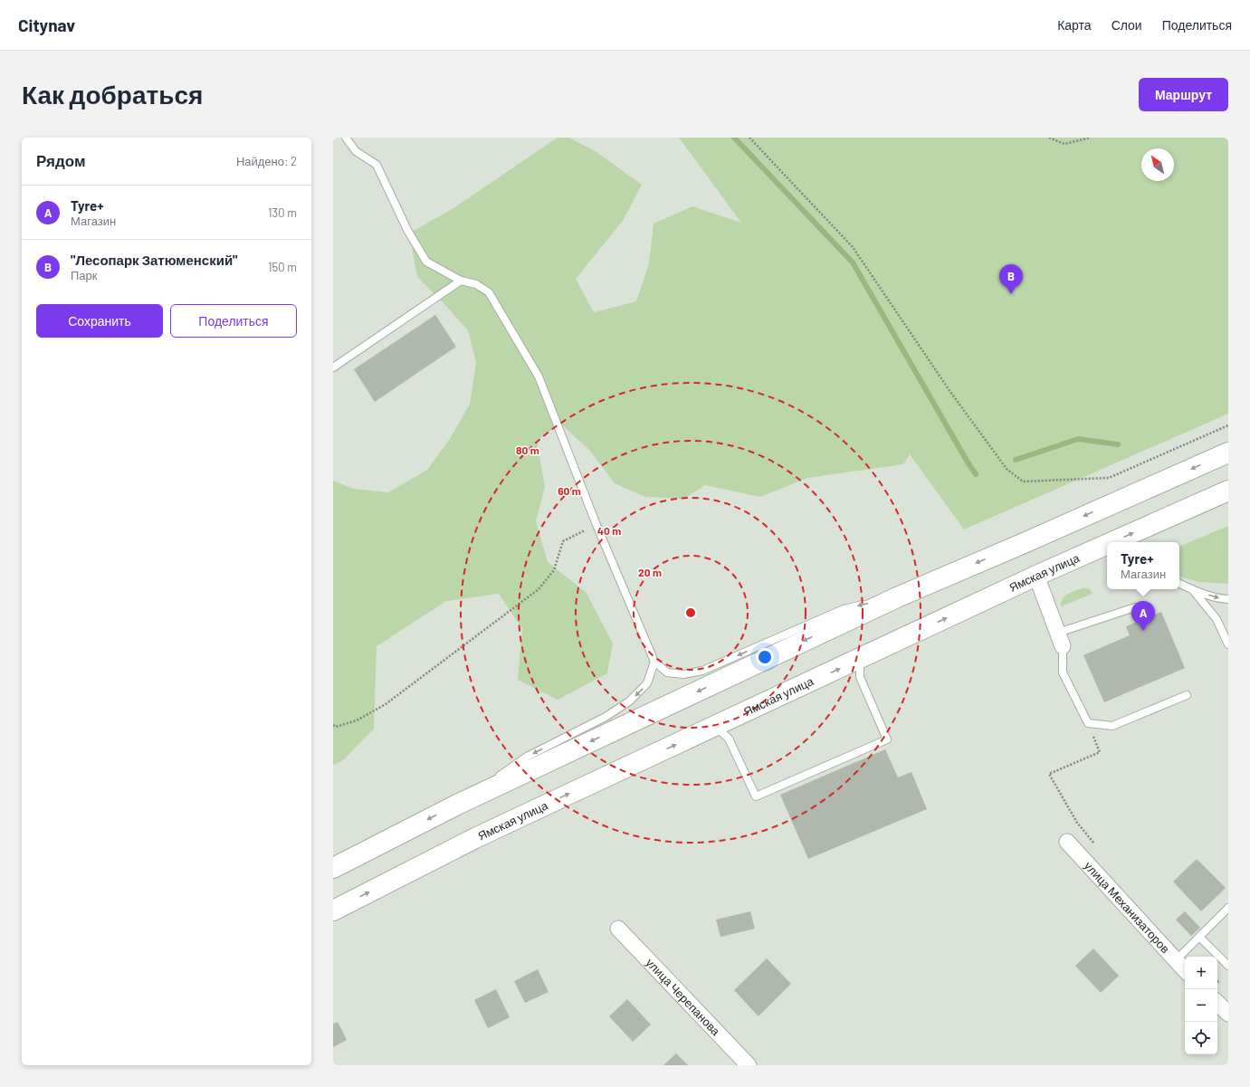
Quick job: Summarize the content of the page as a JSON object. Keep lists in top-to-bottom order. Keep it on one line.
{"streets":{"main road":["Ямская улица"],"street":["улица Механизаторов","улица Черепанова"]},"north":"top left","page":{"header":"Citynav","nav":["Карта","Слои","Поделиться"],"buttons":["Маршрут",["Сохранить","Поделиться"]],"title":"Как добраться","heading":["Рядом","Найдено: 2"],"list":[{"mark":"A","name":"Tyre+","note":"Магазин","value":"130 m"},{"mark":"B","name":"\"Лесопарк Затюменский\"","note":"Парк","value":"150 m"}],"pins":["B","A"],"popup":["Tyre+","Магазин"],"map_buttons":["+","−"]},"rings":["80 m","60 m","40 m","20 m"]}
